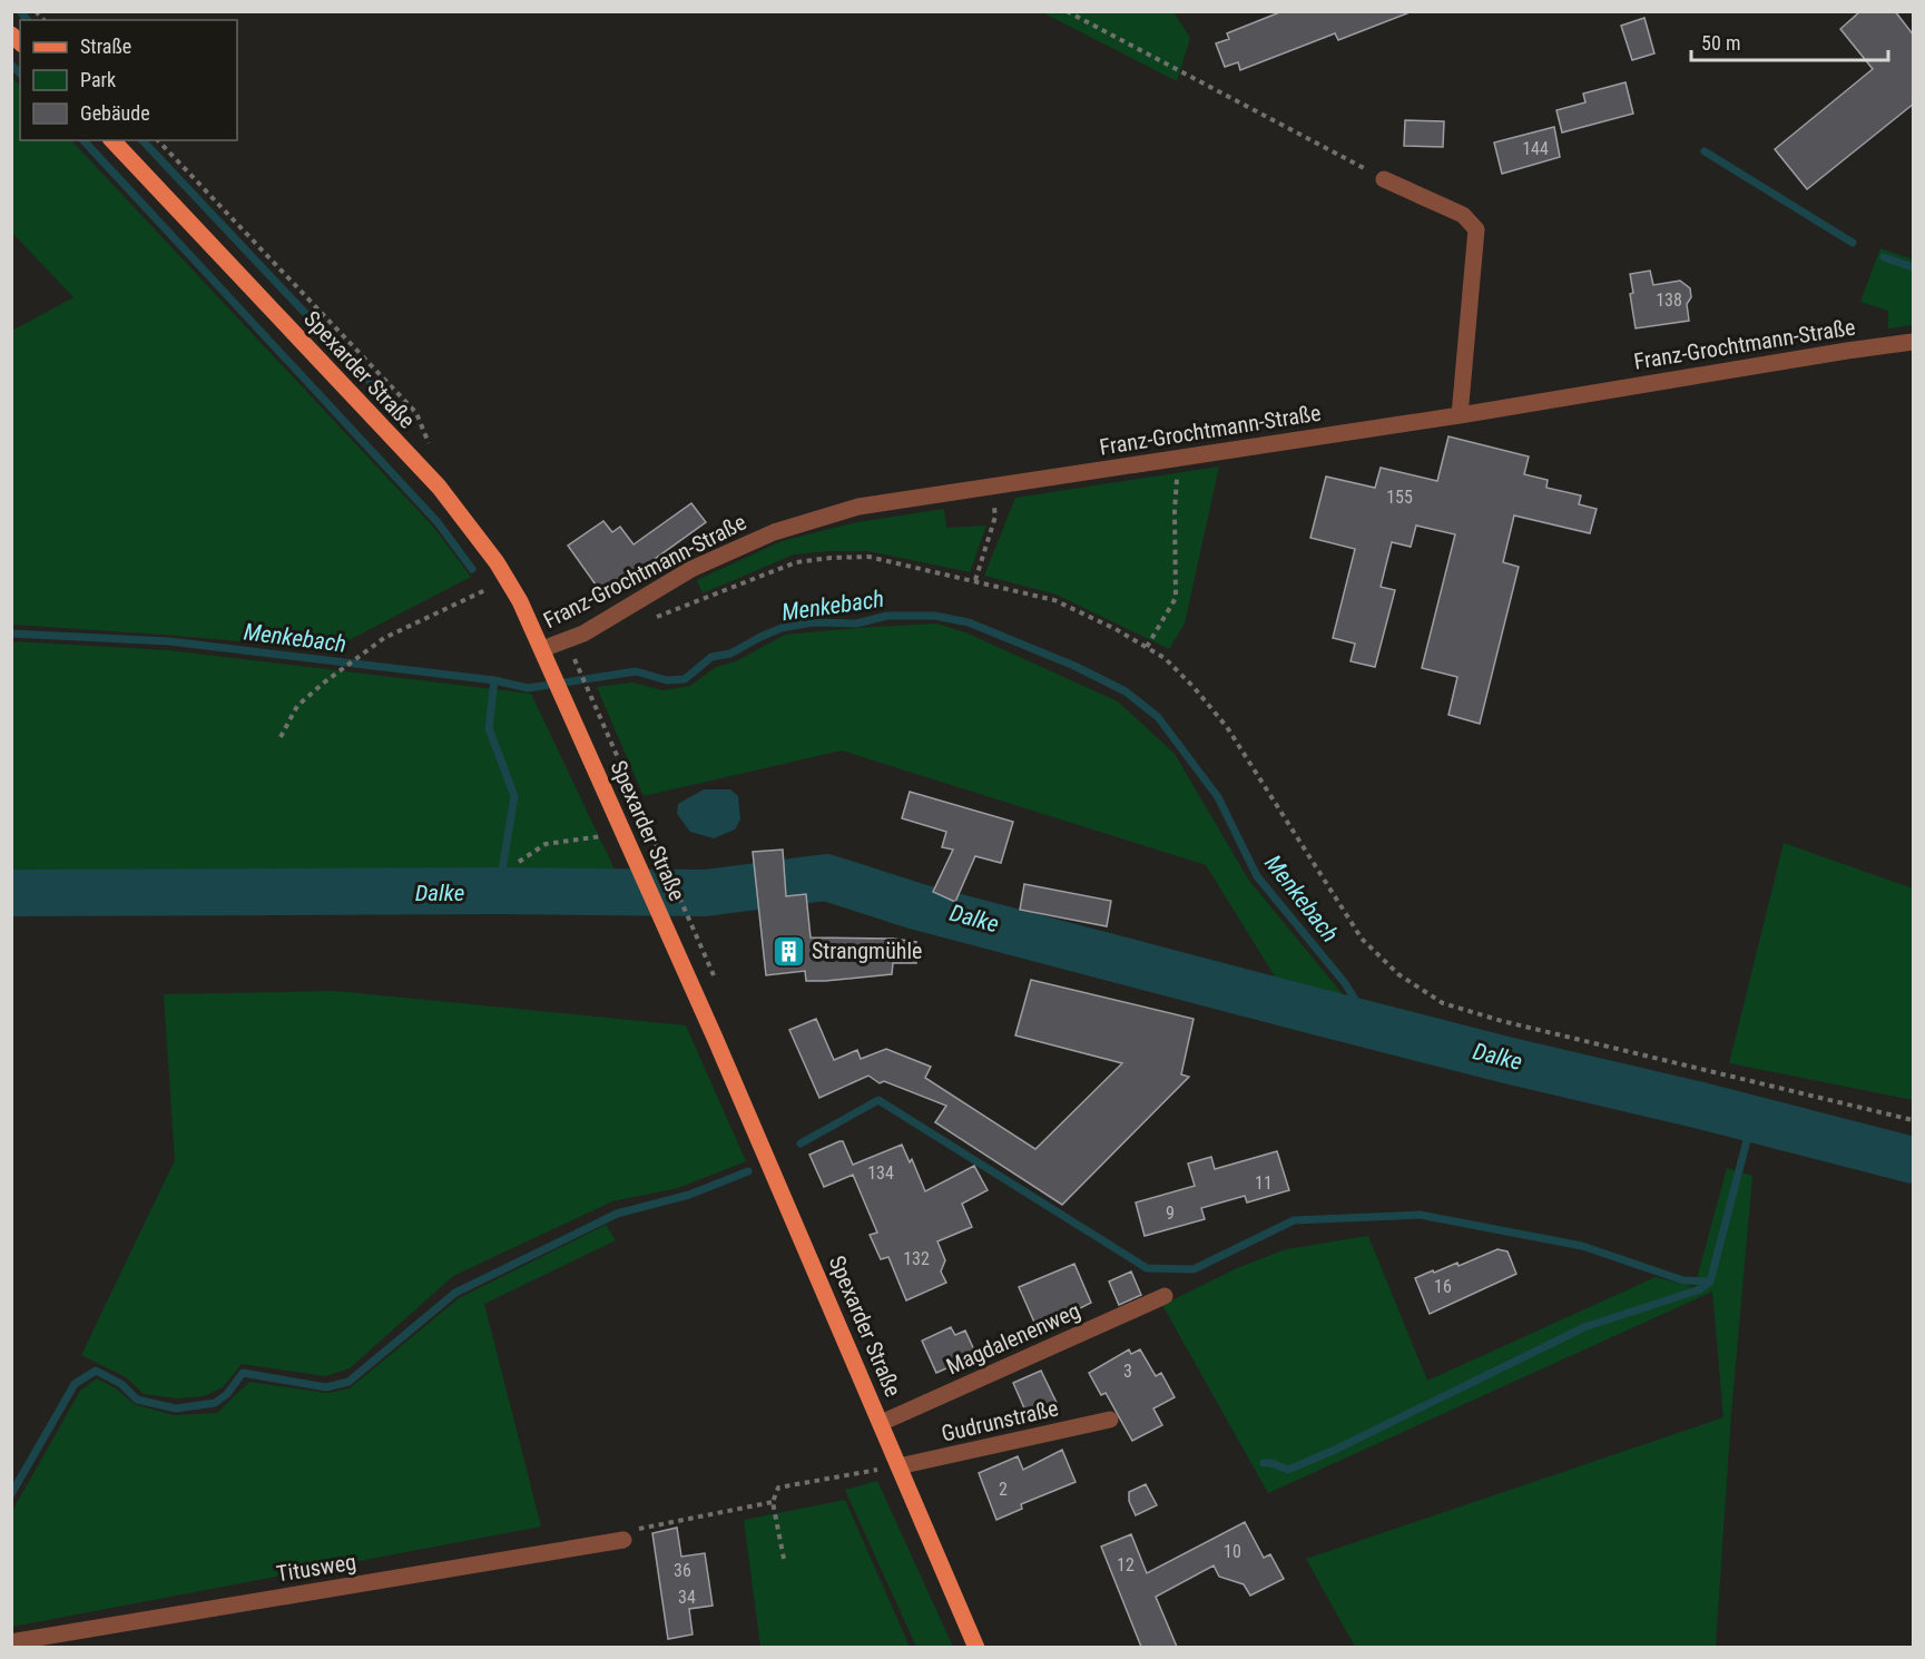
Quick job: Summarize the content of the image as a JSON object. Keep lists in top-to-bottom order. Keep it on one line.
{"streets":{"main road":["Spexarder Straße"],"street":["Franz-Grochtmann-Straße","Magdalenenweg","Gudrunstraße","Titusweg"]},"crossings":[["Franz-Grochtmann-Straße","Spexarder Straße"],["Spexarder Straße","Magdalenenweg"],["Spexarder Straße","Gudrunstraße"]],"water":["Menkebach","Dalke"],"places":{"building":["Strangmühle"]},"house_numbers":["144","138","155","134","11","9","132","16","3","2","10","12","36","34"],"legend":["Straße","Park","Gebäude"],"scale_bar":"50 m"}
